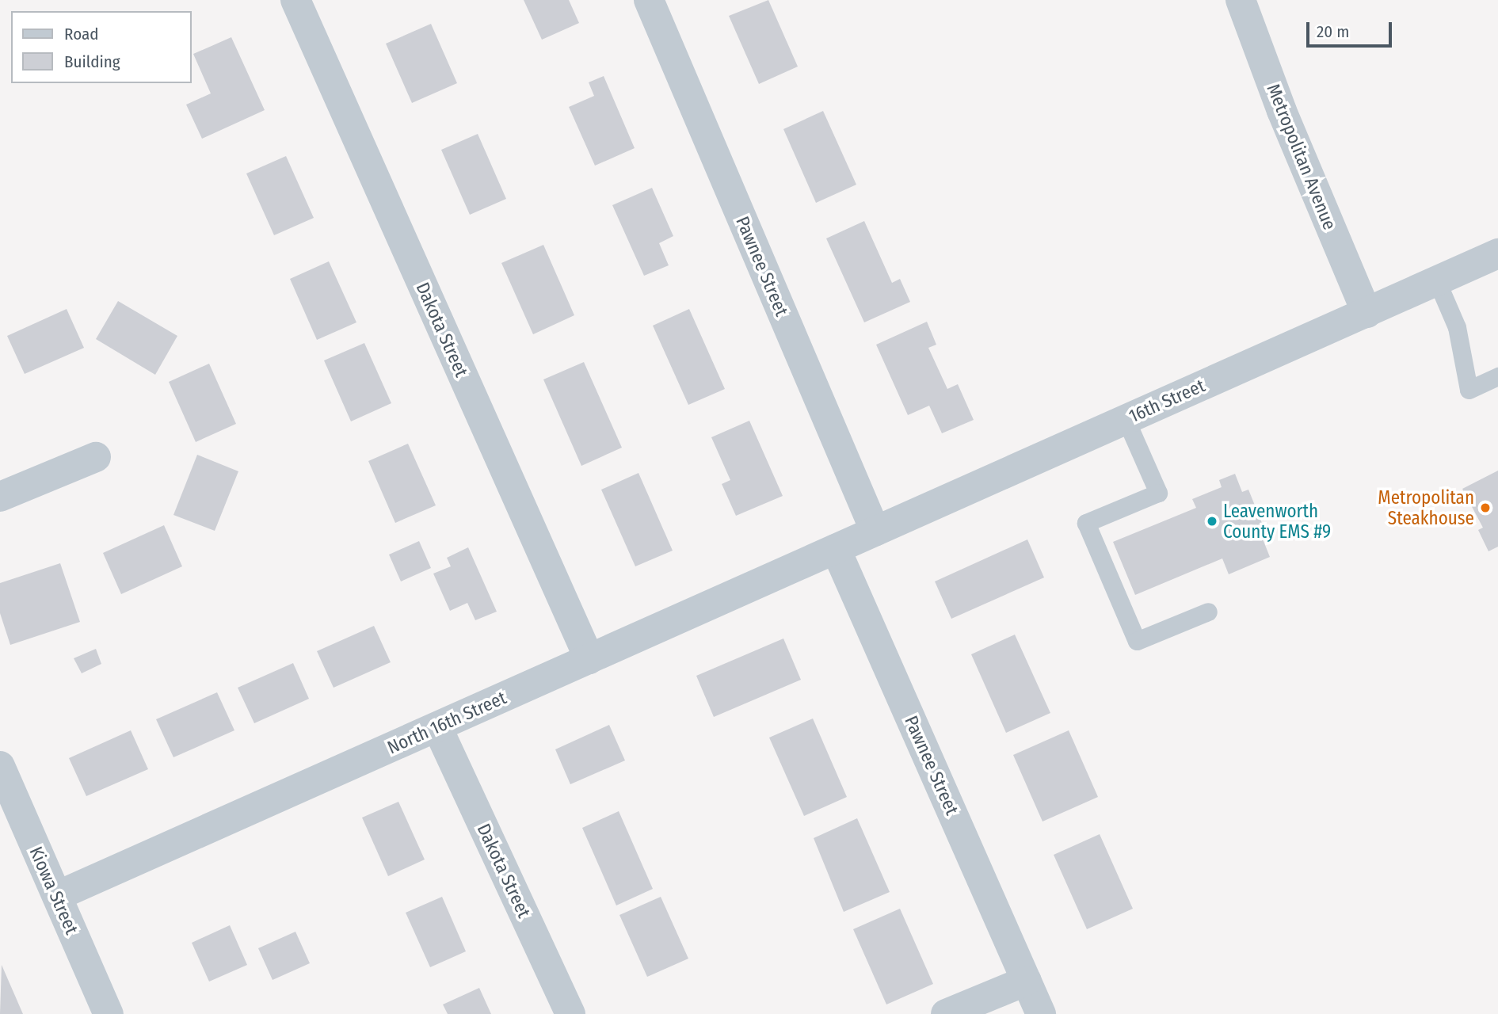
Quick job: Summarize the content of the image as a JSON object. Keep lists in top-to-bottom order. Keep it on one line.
{"streets":{"street":["Metropolitan Avenue","Pawnee Street","Dakota Street","16th Street","North 16th Street","Kiowa Street"]},"crossings":[["Metropolitan Avenue","16th Street"],["Pawnee Street","16th Street"],["Pawnee Street","North 16th Street"],["Dakota Street","North 16th Street"],["16th Street","North 16th Street"],["North 16th Street","Kiowa Street"]],"places":["Metropolitan Steakhouse","Leavenworth County EMS #9"],"legend":["Road","Building"],"scale_bar":"20 m"}
